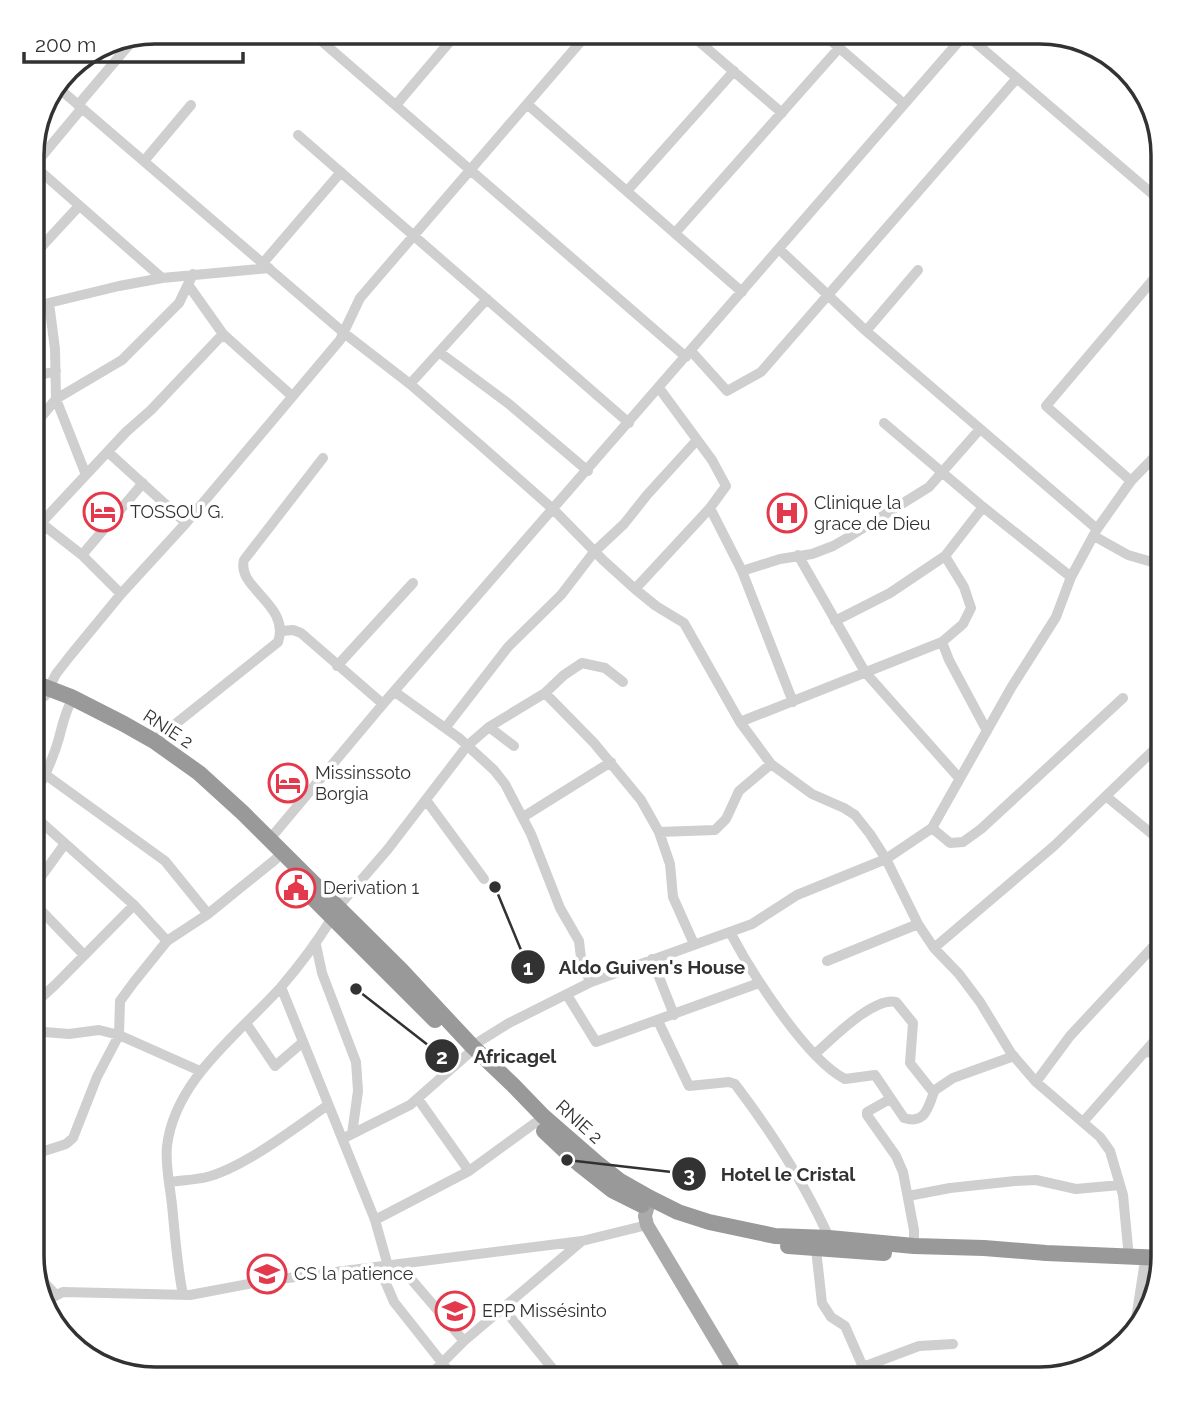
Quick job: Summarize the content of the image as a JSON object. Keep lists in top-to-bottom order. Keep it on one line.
{"streets":{"highway":["RNIE 2"]},"places":{"hotel":["TOSSOU G.","Missinssoto Borgia"],"hospital":["Clinique la grace de Dieu"],"other":["Aldo Guiven's House","Africagel","Hotel le Cristal"],"public building":["Derivation 1"],"school or university":["CS la patience","EPP Missésinto"]},"scale_bar":"200 m"}
